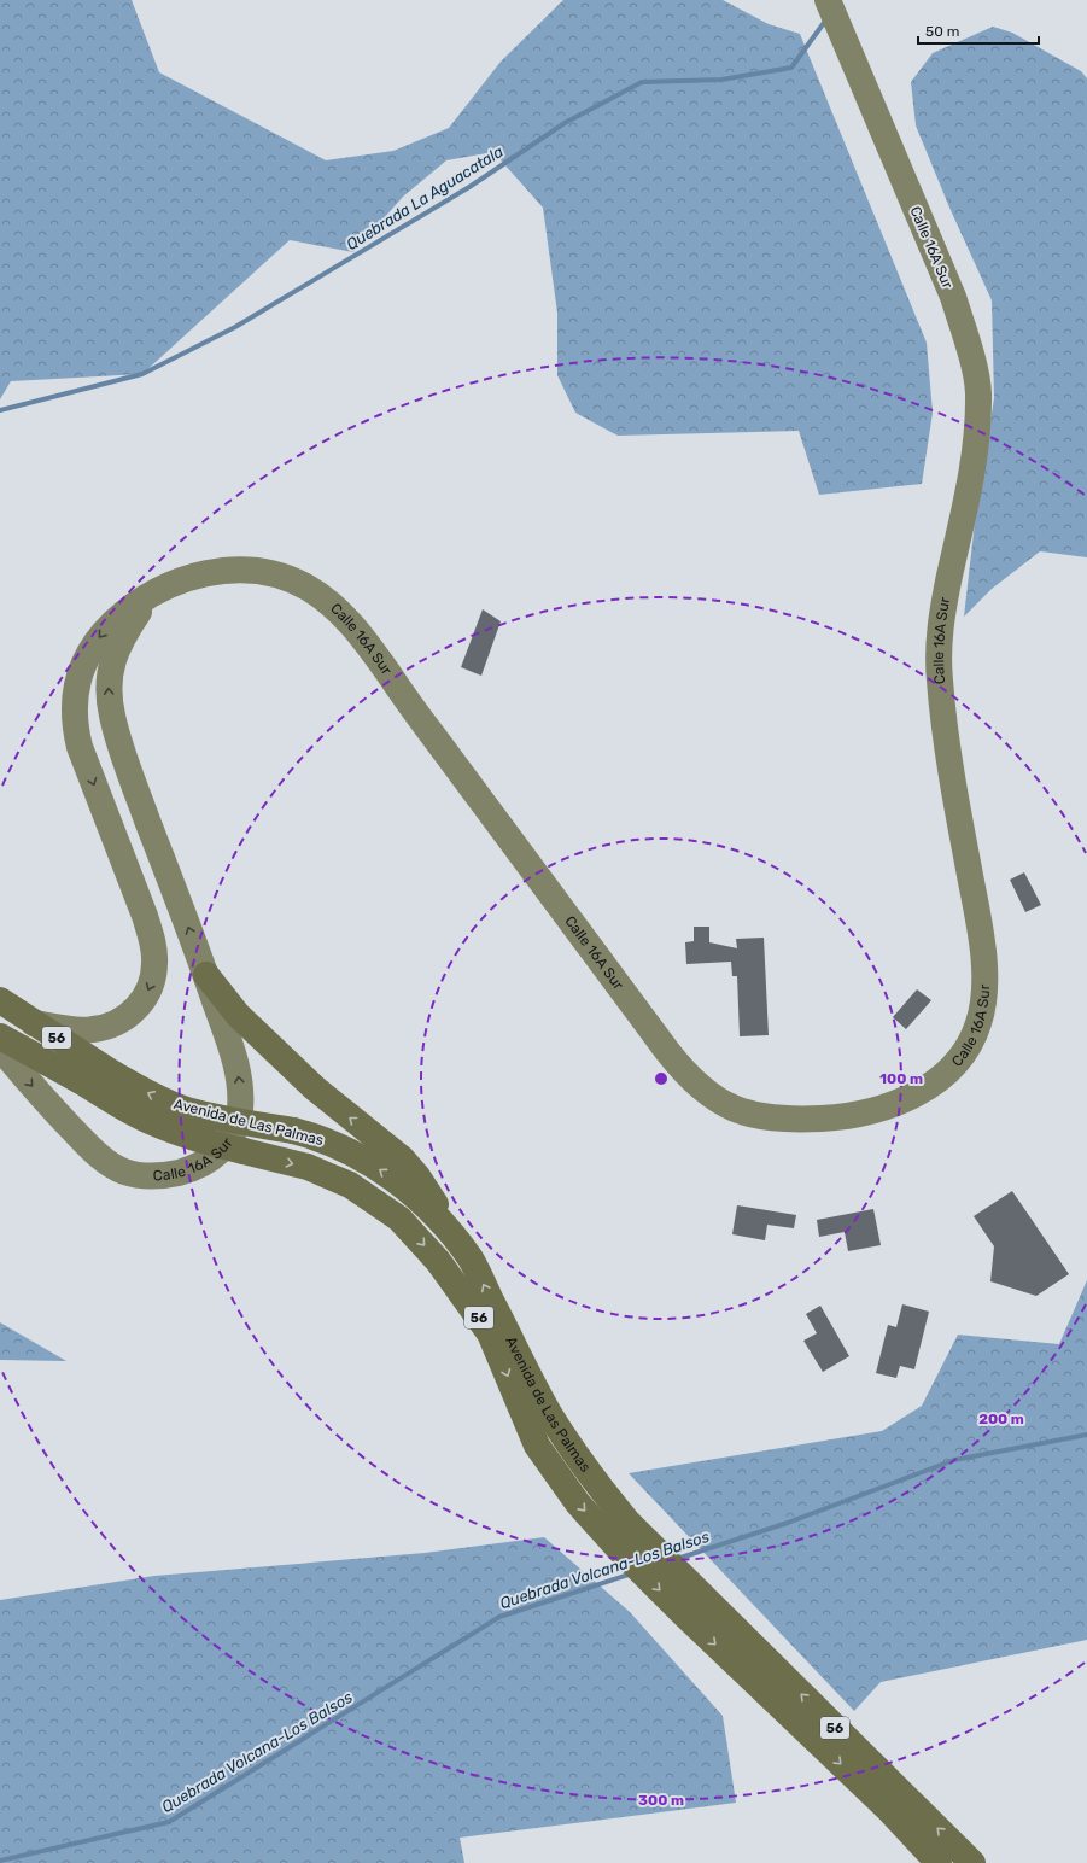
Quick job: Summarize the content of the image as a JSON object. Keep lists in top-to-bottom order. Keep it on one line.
{"streets":{"main road":["Calle 16A Sur","56","Avenida de Las Palmas"]},"crossings":[["Calle 16A Sur","Avenida de Las Palmas"]],"water":["Quebrada La Aguacatala","Quebrada Volcana-Los Balsos"],"scale_bar":"50 m","rings":["100 m","200 m","300 m"]}
